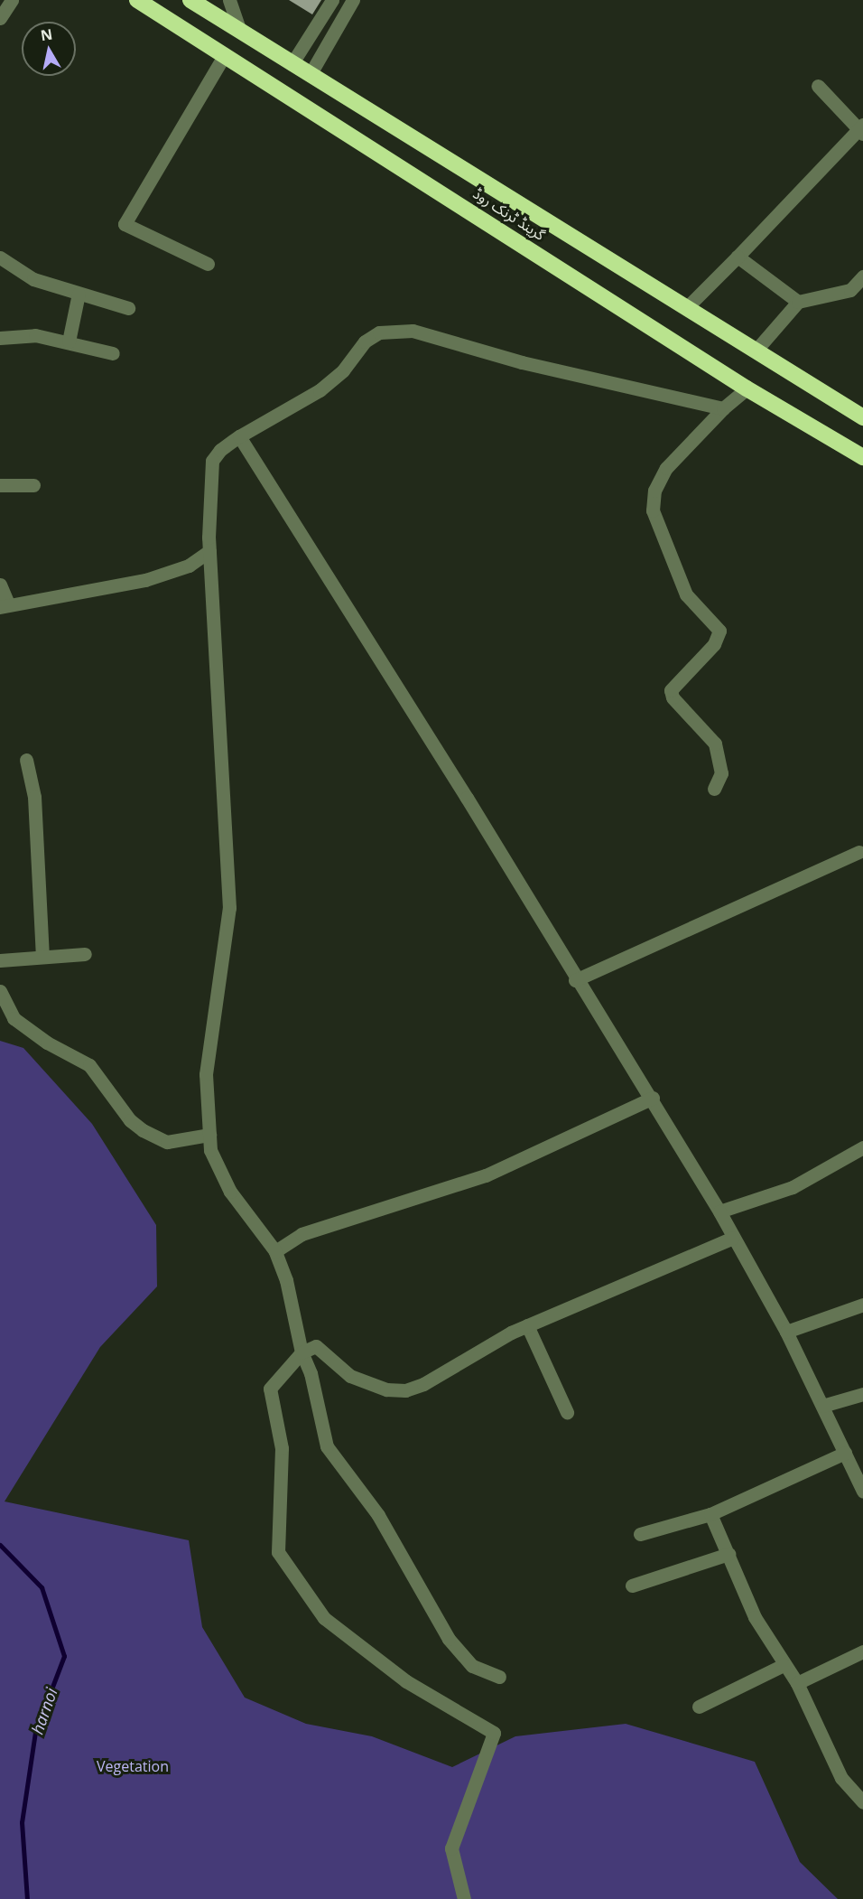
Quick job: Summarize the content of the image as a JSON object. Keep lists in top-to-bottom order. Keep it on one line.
{"streets":{"highway":["گرینڈ ٹرنک روڈ"]},"water":["harnoi"],"parks":["Vegetation"],"north":"top"}
